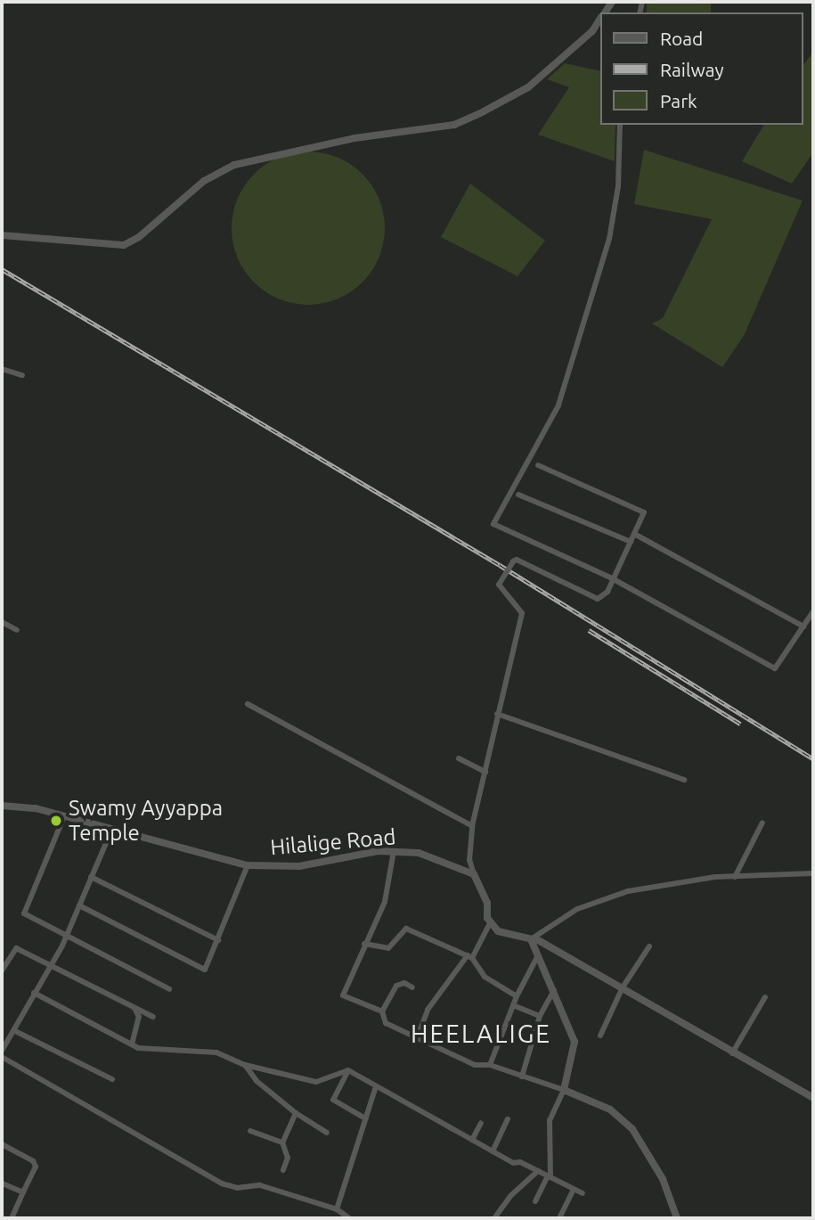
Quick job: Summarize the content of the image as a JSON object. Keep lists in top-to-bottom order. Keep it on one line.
{"streets":{"street":["Hilalige Road"]},"districts":["HEELALIGE"],"places":["Swamy Ayyappa Temple"],"legend":["Road","Railway","Park"]}
